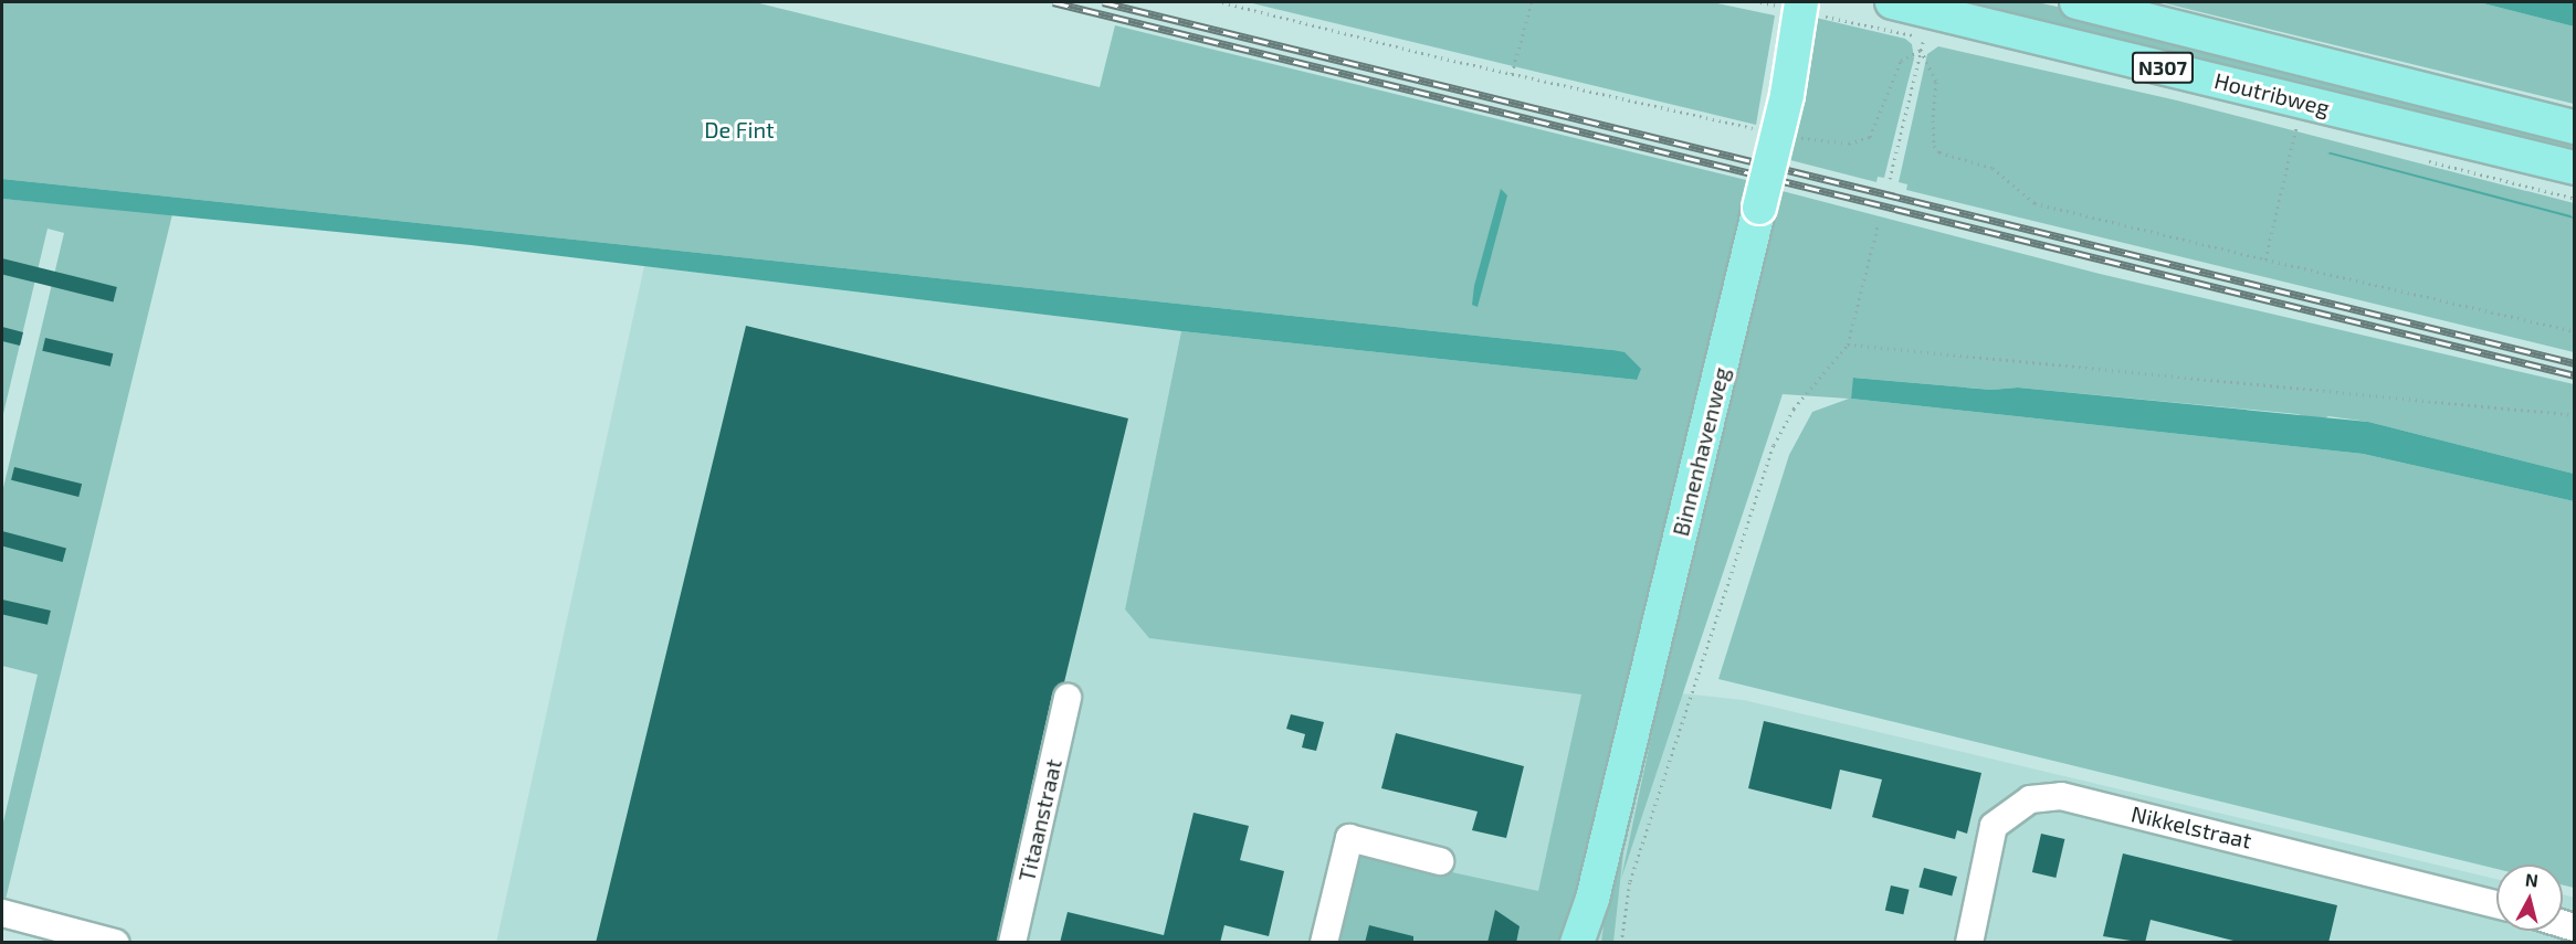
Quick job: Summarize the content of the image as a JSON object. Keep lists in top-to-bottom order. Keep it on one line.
{"streets":{"main road":["N307","Houtribweg","Binnenhavenweg"],"street":["Titaanstraat","Nikkelstraat"]},"parks":["De Fint"],"north":"top"}
